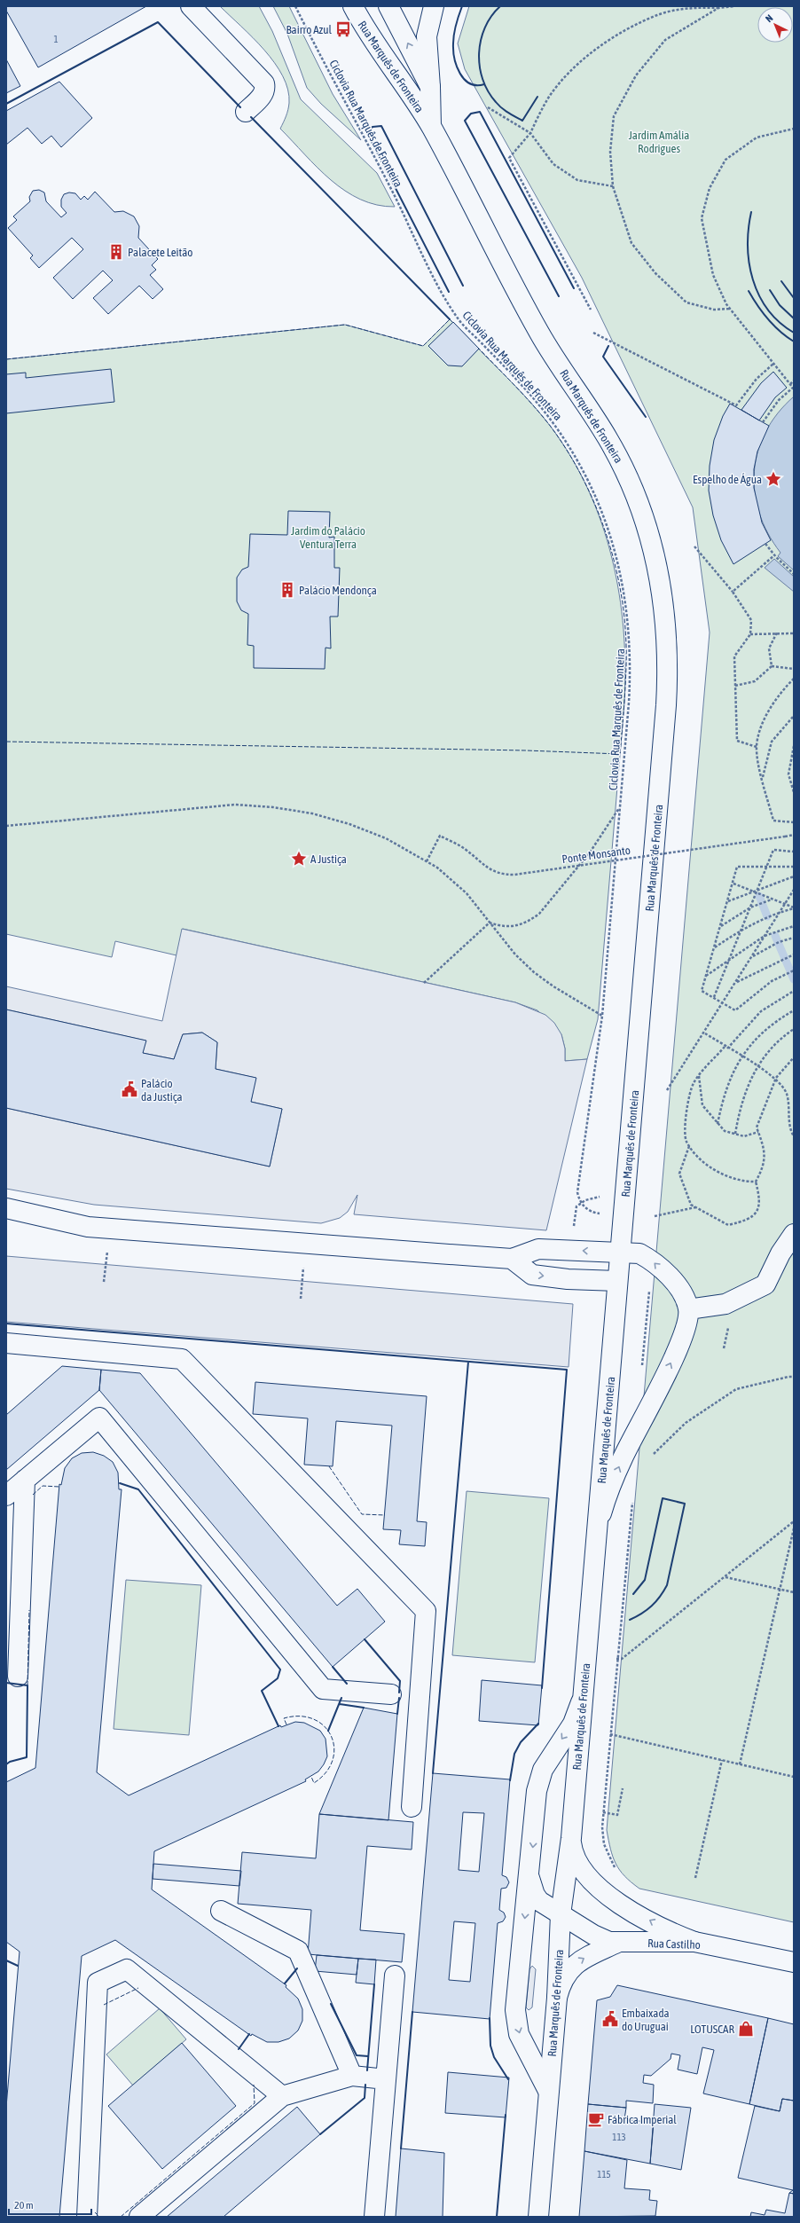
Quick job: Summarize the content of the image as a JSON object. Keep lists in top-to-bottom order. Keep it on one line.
{"streets":{"main road":["Rua Marquês de Fronteira","Rua Castilho"],"path":["Ciclovia Rua Marquês de Fronteira","Ponte Monsanto"]},"crossings":[["Rua Marquês de Fronteira","Rua Castilho"]],"parks":["Jardim Amália Rodrigues","Jardim do Palácio Ventura Terra"],"places":{"bus stop":["Bairro Azul"],"building":["Palacete Leitão","Palácio Mendonça"],"place":["Espelho de Água","A Justiça"],"public building":["Palácio da Justiça","Embaixada do Uruguai"],"shop":["LOTUSCAR"],"cafe":["Fábrica Imperial"]},"house_numbers":["1","113","115"],"scale_bar":"20 m","north":"top left"}
